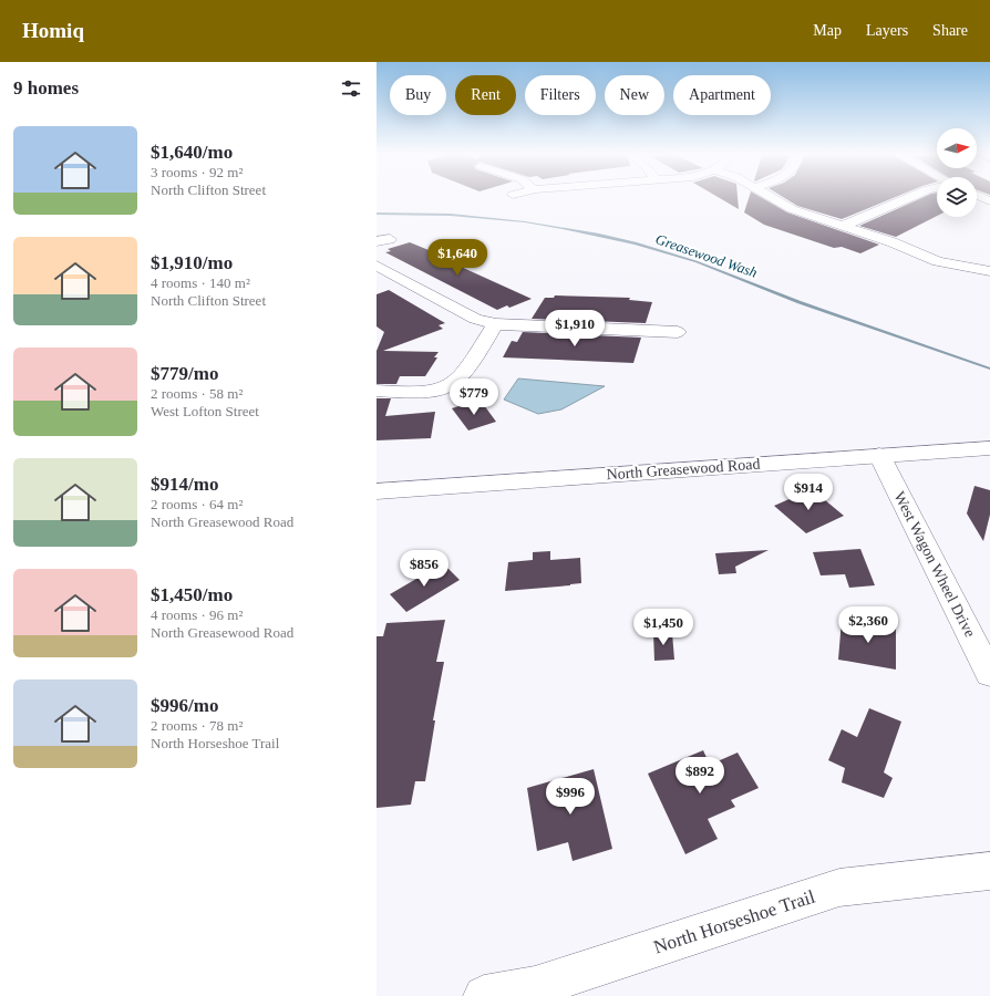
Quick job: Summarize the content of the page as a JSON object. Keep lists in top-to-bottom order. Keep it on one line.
{"streets":{"street":["North Greasewood Road","West Wagon Wheel Drive","North Horseshoe Trail"]},"crossings":[["North Greasewood Road","West Wagon Wheel Drive"]],"water":["Greasewood Wash"],"north":"right","page":{"header":"Homiq","nav":["Map","Layers","Share"],"heading":"9 homes","chip":["Buy","Rent","Filters","New","Apartment"],"list":[{"name":"$1,640/mo","note":"3 rooms · 92 m² · North Clifton Street"},{"name":"$1,910/mo","note":"4 rooms · 140 m² · North Clifton Street"},{"name":"$779/mo","note":"2 rooms · 58 m² · West Lofton Street"},{"name":"$914/mo","note":"2 rooms · 64 m² · North Greasewood Road"},{"name":"$1,450/mo","note":"4 rooms · 96 m² · North Greasewood Road"},{"name":"$996/mo","note":"2 rooms · 78 m² · North Horseshoe Trail"}],"price":["$1,640","$1,910","$779","$914","$856","$2,360","$1,450","$892","$996"]}}
